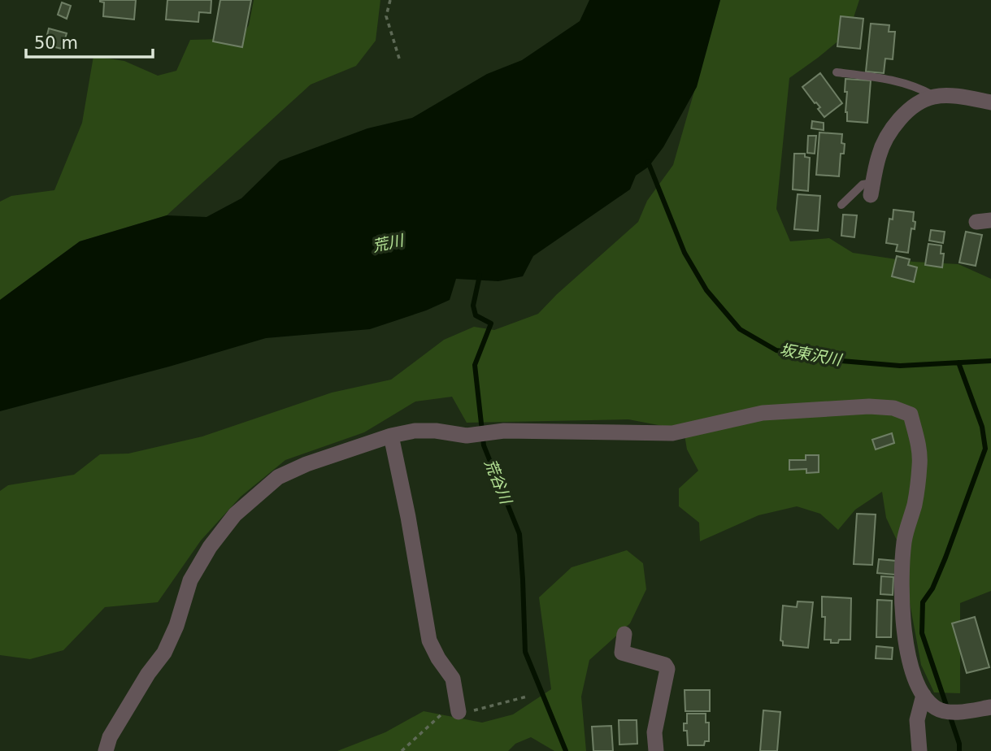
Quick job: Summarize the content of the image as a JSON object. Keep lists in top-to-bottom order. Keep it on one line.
{"water":["荒川","坂東沢川","荒谷川"],"scale_bar":"50 m"}
